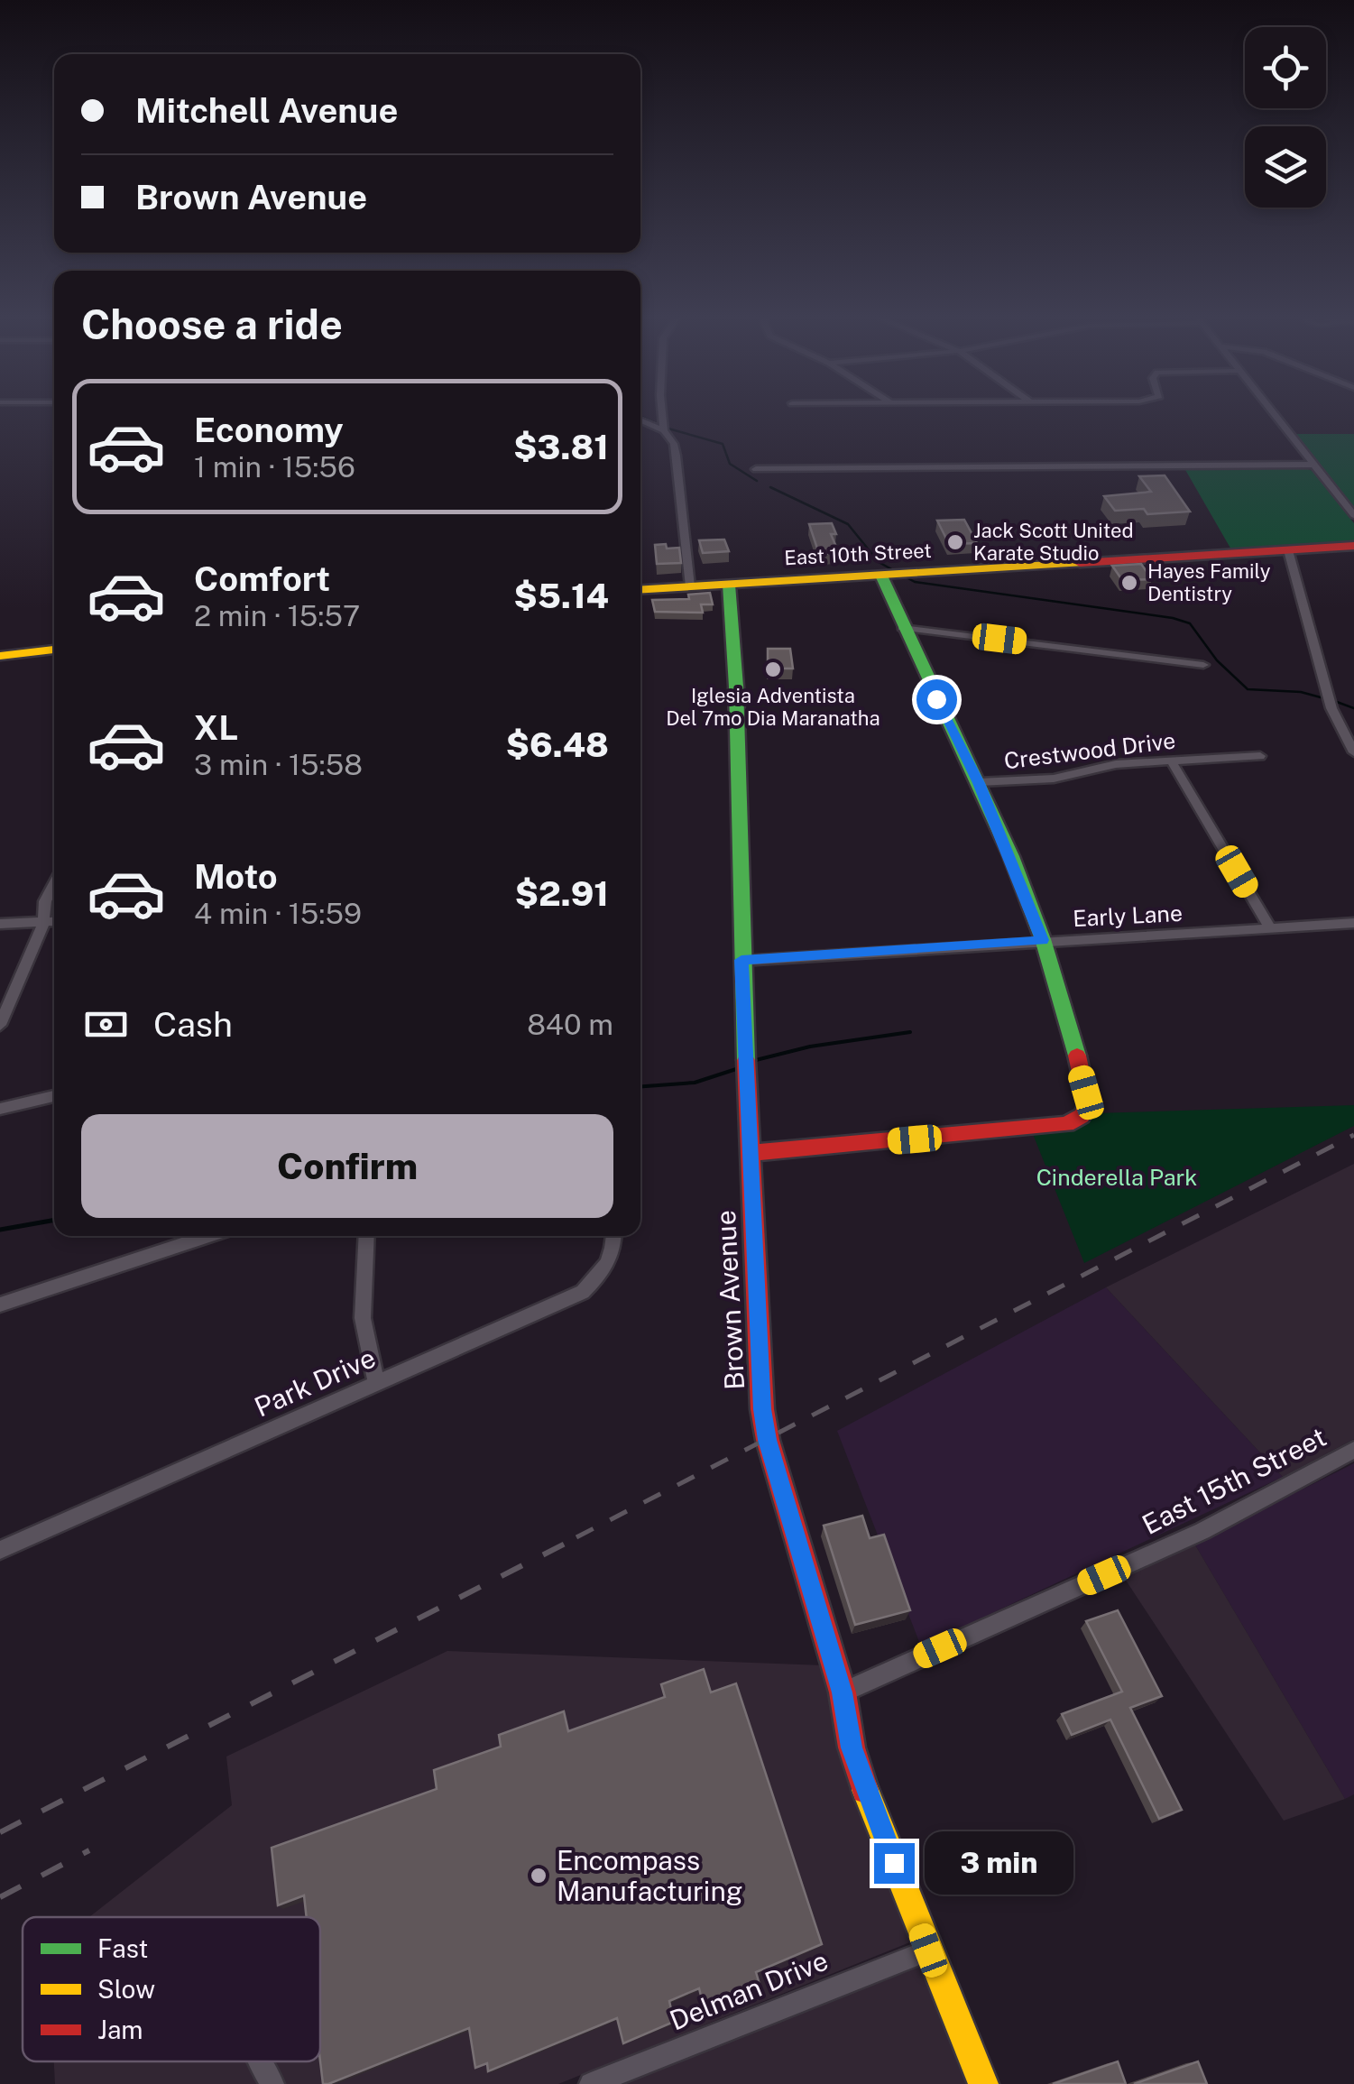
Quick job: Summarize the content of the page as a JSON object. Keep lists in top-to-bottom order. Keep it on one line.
{"streets":{"street":["East 10th Street","Crestwood Drive","Early Lane","Brown Avenue","Park Drive","East 15th Street","Delman Drive"]},"crossings":[["East 10th Street","Brown Avenue"],["Early Lane","Brown Avenue"],["Brown Avenue","East 15th Street"],["Brown Avenue","Delman Drive"]],"parks":["Cinderella Park"],"places":["Jack Scott United Karate Studio","Hayes Family Dentistry","Iglesia Adventista Del 7mo Dia Maranatha","Encompass Manufacturing"],"legend":["Fast","Slow","Jam"],"page":{"banner":["Mitchell Avenue","Brown Avenue"],"heading":"Choose a ride","list":[{"name":"Economy","note":"1 min · 15:56","value":"$3.81"},{"name":"Comfort","note":"2 min · 15:57","value":"$5.14"},{"name":"XL","note":"3 min · 15:58","value":"$6.48"},{"name":"Moto","note":"4 min · 15:59","value":"$2.91"}],"pay":["Cash","840 m"],"buttons":"Confirm","bubble":"3 min"}}
